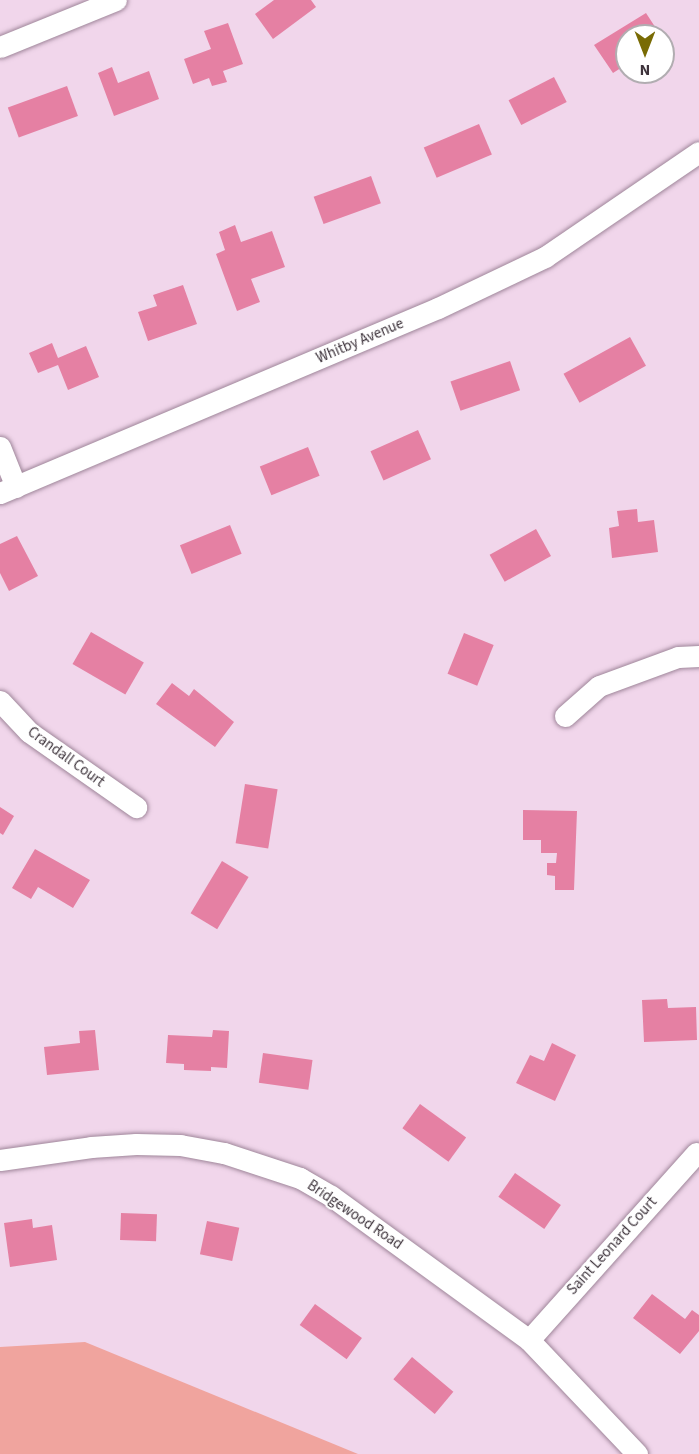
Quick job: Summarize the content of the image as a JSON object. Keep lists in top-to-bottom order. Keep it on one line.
{"streets":{"street":["Whitby Avenue","Crandall Court","Bridgewood Road","Saint Leonard Court"]},"crossings":[["Bridgewood Road","Saint Leonard Court"]],"north":"bottom"}
